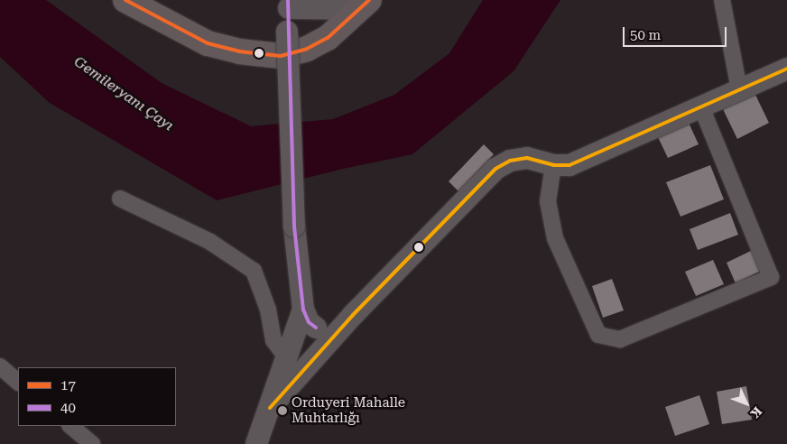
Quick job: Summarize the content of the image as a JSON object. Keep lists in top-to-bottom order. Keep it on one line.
{"water":["Gemileryanı Çayı"],"places":["Orduyeri Mahalle Muhtarlığı"],"lines":["transit line 17","transit line 40"],"legend":["17","40"],"scale_bar":"50 m","north":"bottom right"}
